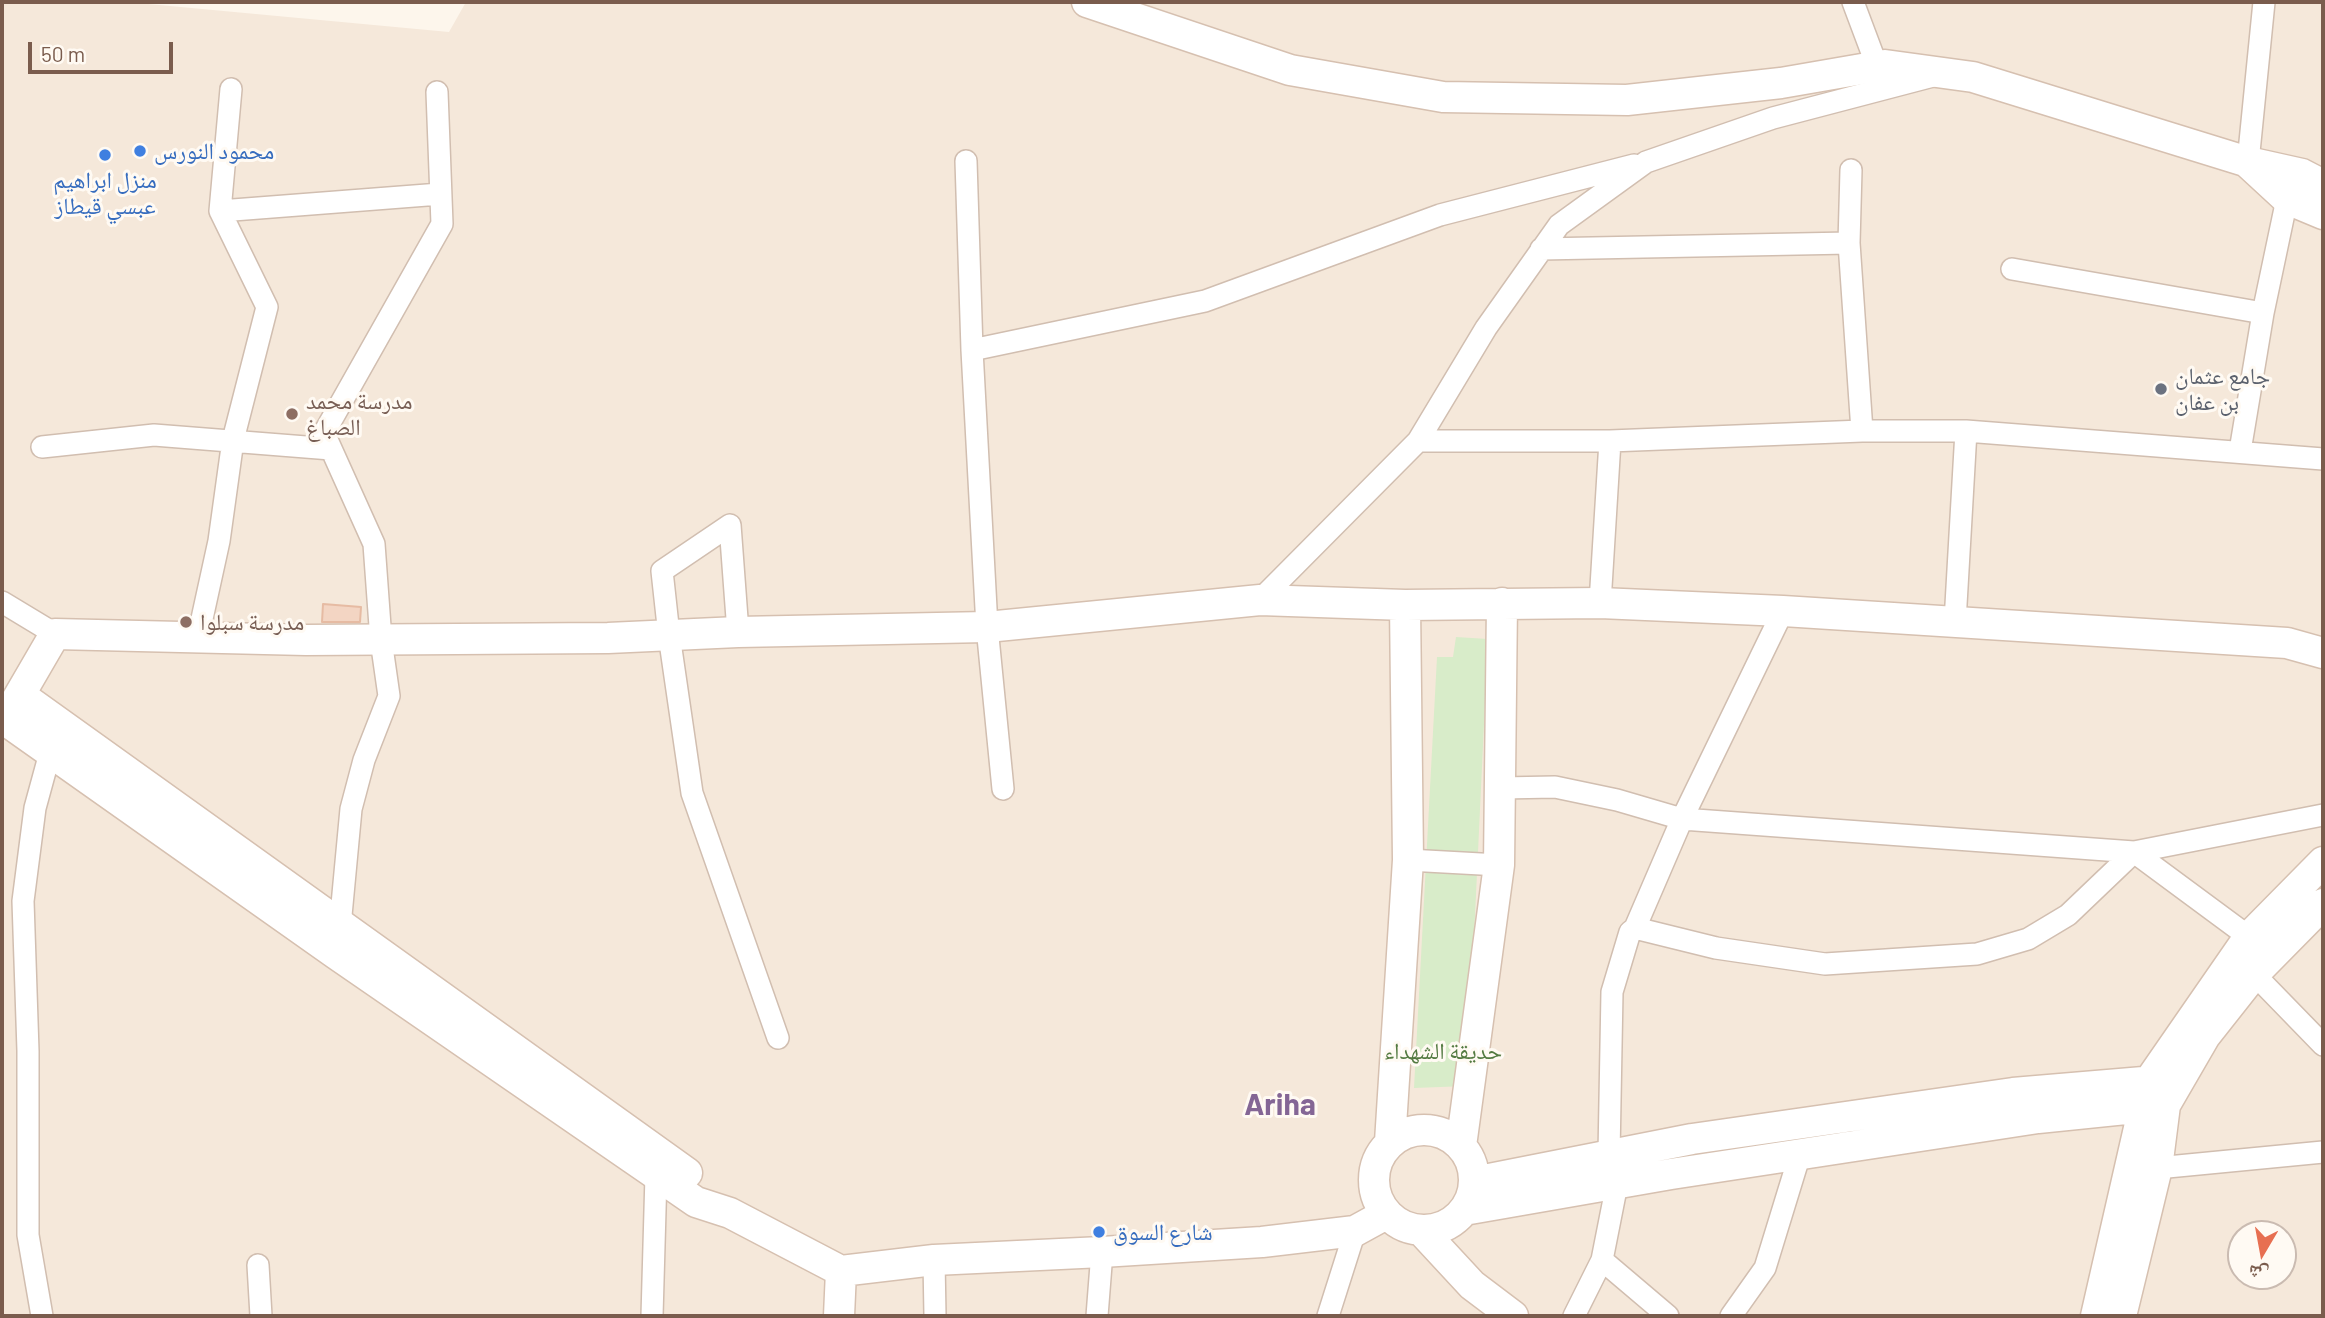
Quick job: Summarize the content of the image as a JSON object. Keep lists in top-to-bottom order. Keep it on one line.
{"districts":["Ariha"],"parks":["حديقة الشهداء"],"places":["محمود النورس","منزل ابراهيم عبسي قيطاز","جامع عثمان بن عفان","مدرسة محمد الصباغ","مدرسة سبلوا","شارع السوق"],"scale_bar":"50 m","north":"bottom"}
